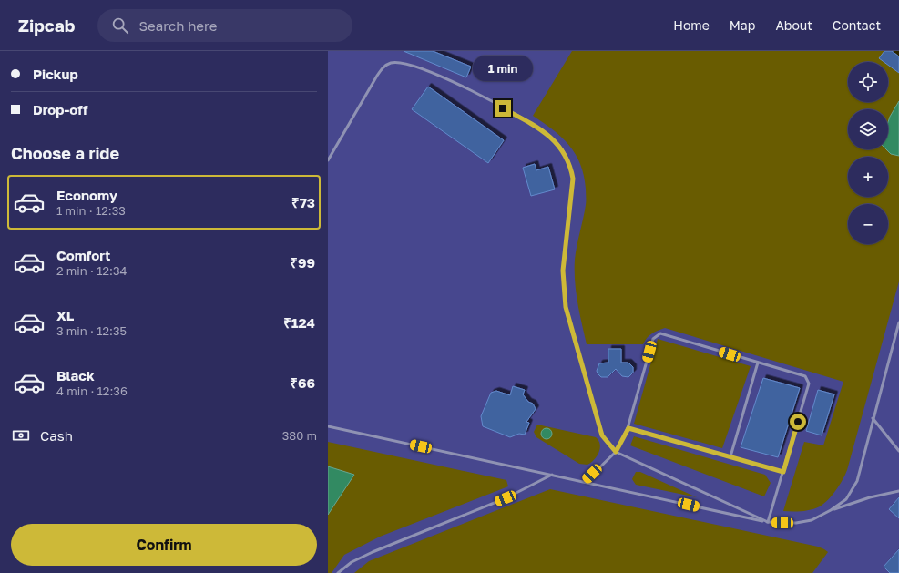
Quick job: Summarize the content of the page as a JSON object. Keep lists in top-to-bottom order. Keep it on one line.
{"page":{"header":"Zipcab","search":"Search here","nav":["Home","Map","About","Contact"],"banner":["Pickup","Drop-off"],"bubble":"1 min","map_buttons":["+","−"],"heading":"Choose a ride","list":[{"name":"Economy","note":"1 min · 12:33","value":"₹73"},{"name":"Comfort","note":"2 min · 12:34","value":"₹99"},{"name":"XL","note":"3 min · 12:35","value":"₹124"},{"name":"Black","note":"4 min · 12:36","value":"₹66"}],"pay":["Cash","380 m"],"buttons":"Confirm"}}
